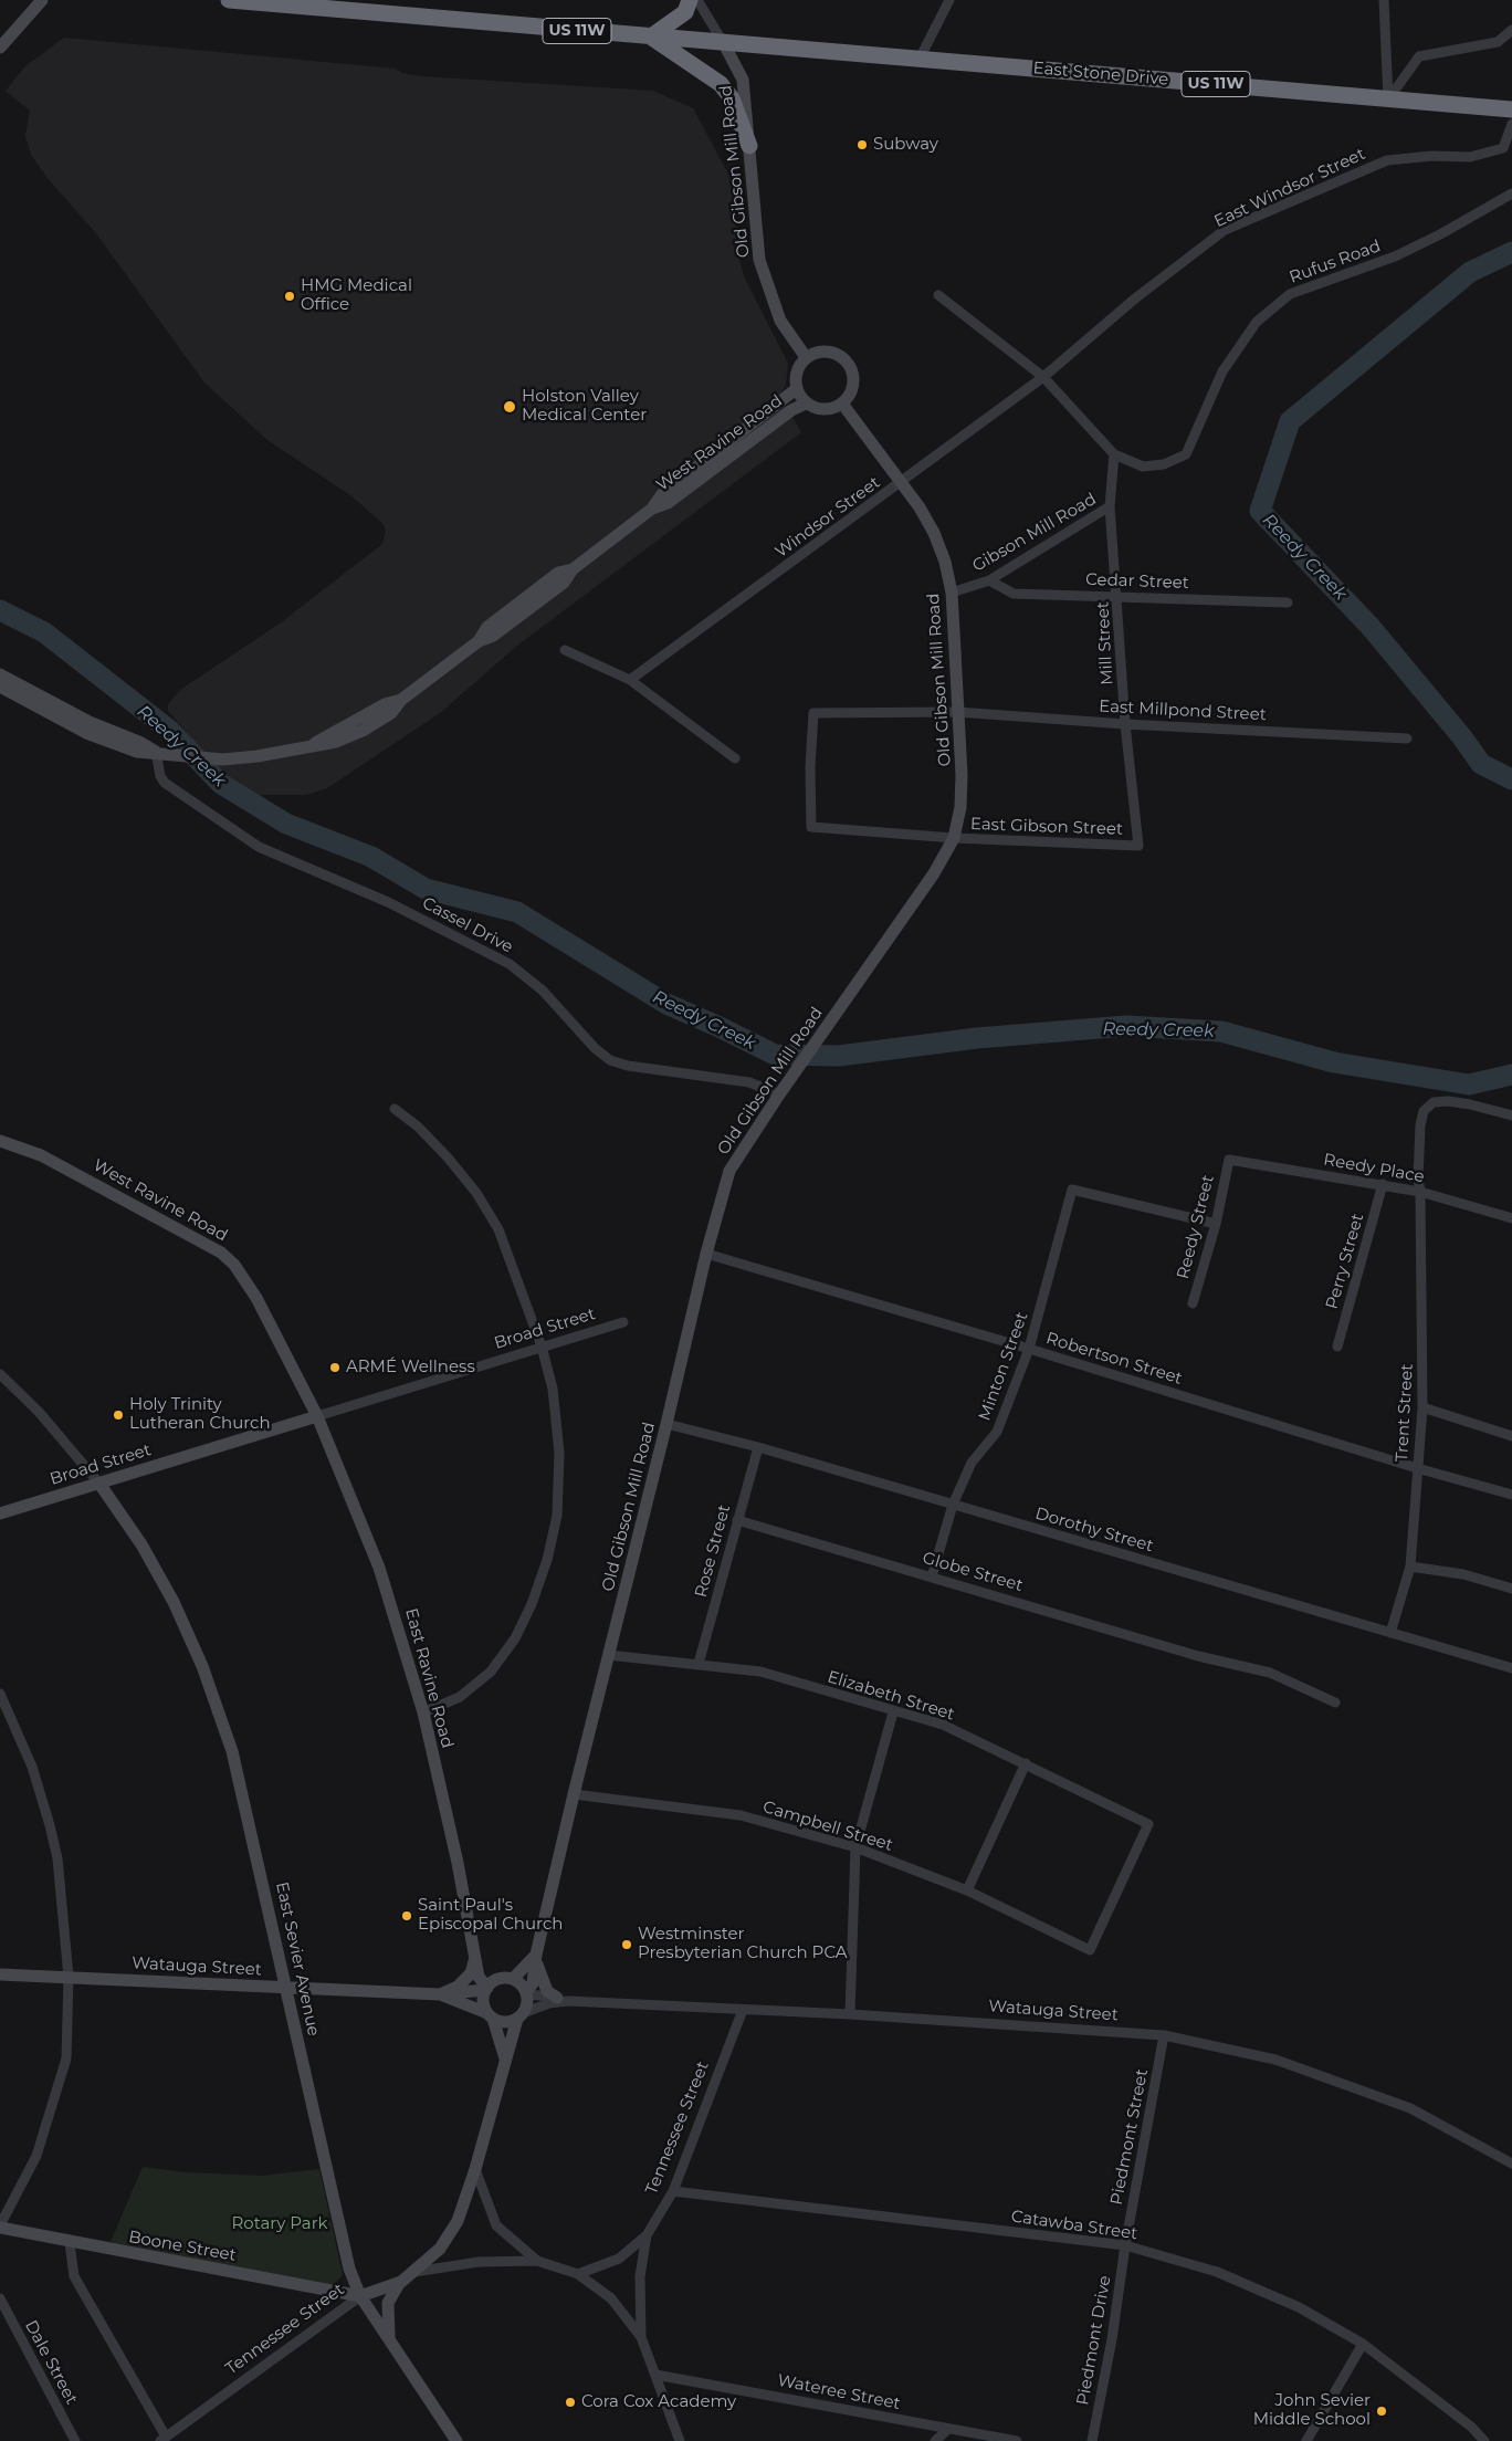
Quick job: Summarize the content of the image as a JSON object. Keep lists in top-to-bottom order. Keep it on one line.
{"streets":{"highway":["US 11W","East Stone Drive"],"street":["Old Gibson Mill Road","East Windsor Street","Rufus Road","West Ravine Road","Windsor Street","Gibson Mill Road","Cedar Street","Mill Street","East Millpond Street","East Gibson Street","Cassel Drive","Reedy Place","Reedy Street","Perry Street","Broad Street","Robertson Street","Minton Street","Trent Street","Dorothy Street","Rose Street","Globe Street","East Ravine Road","Elizabeth Street","Campbell Street","East Sevier Avenue","Watauga Street","Tennessee Street","Piedmont Street","Catawba Street","Boone Street","Piedmont Drive","Dale Street","Wateree Street"]},"crossings":[["US 11W","East Stone Drive"],["US 11W","Old Gibson Mill Road"],["East Stone Drive","Old Gibson Mill Road"],["Old Gibson Mill Road","West Ravine Road"],["Old Gibson Mill Road","Windsor Street"],["Old Gibson Mill Road","Gibson Mill Road"],["Old Gibson Mill Road","East Millpond Street"],["Old Gibson Mill Road","East Gibson Street"],["Old Gibson Mill Road","Cassel Drive"],["Old Gibson Mill Road","Robertson Street"],["Old Gibson Mill Road","Dorothy Street"],["Old Gibson Mill Road","East Ravine Road"],["Old Gibson Mill Road","Elizabeth Street"],["Old Gibson Mill Road","Campbell Street"],["Old Gibson Mill Road","Watauga Street"],["East Windsor Street","Windsor Street"],["Rufus Road","Gibson Mill Road"],["West Ravine Road","Cassel Drive"],["West Ravine Road","Broad Street"],["West Ravine Road","East Ravine Road"],["Gibson Mill Road","Cedar Street"],["Gibson Mill Road","Mill Street"],["Cedar Street","Mill Street"],["Mill Street","East Millpond Street"],["Mill Street","East Gibson Street"],["East Millpond Street","East Gibson Street"],["Reedy Place","Reedy Street"],["Reedy Place","Perry Street"],["Reedy Place","Trent Street"],["Reedy Street","Minton Street"],["Broad Street","East Ravine Road"],["Broad Street","East Sevier Avenue"],["Robertson Street","Minton Street"],["Robertson Street","Trent Street"],["Minton Street","Dorothy Street"],["Minton Street","Globe Street"],["Trent Street","Dorothy Street"],["Dorothy Street","Rose Street"],["Rose Street","Globe Street"],["Rose Street","Elizabeth Street"],["East Ravine Road","Watauga Street"],["Elizabeth Street","Campbell Street"],["East Sevier Avenue","Watauga Street"],["East Sevier Avenue","Tennessee Street"],["East Sevier Avenue","Boone Street"],["Watauga Street","Tennessee Street"],["Watauga Street","Piedmont Street"],["Tennessee Street","Catawba Street"],["Tennessee Street","Boone Street"],["Piedmont Street","Catawba Street"],["Piedmont Street","Piedmont Drive"],["Catawba Street","Piedmont Drive"]],"water":["Reedy Creek"],"parks":["Rotary Park"],"places":["Subway","HMG Medical Office","Holston Valley Medical Center","ARMÉ Wellness","Holy Trinity Lutheran Church","Saint Paul's Episcopal Church","Westminster Presbyterian Church PCA","Cora Cox Academy","John Sevier Middle School"]}
